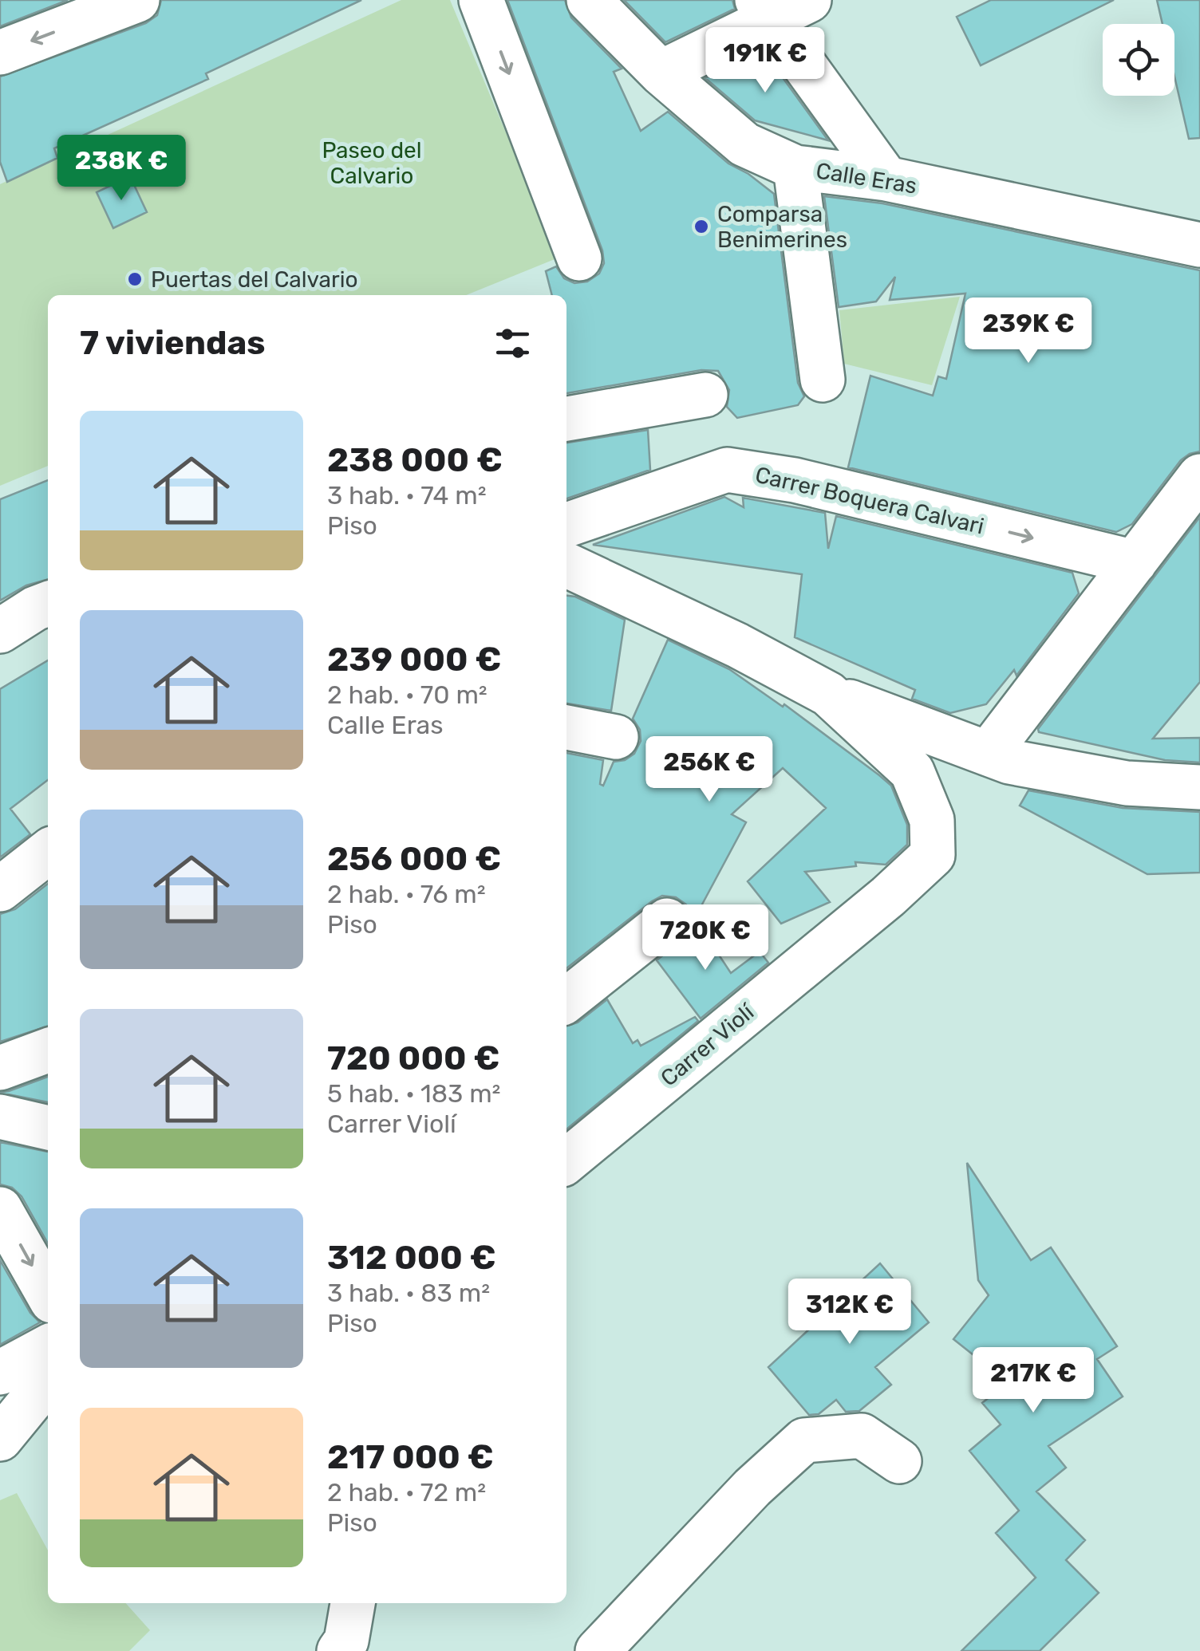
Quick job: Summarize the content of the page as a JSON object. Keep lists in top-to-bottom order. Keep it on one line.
{"streets":{"street":["Calle Eras","Carrer Boquera Calvari","Carrer Violí"]},"parks":["Paseo del Calvario"],"places":["Comparsa Benimerines","Puertas del Calvario"],"page":{"price":["191K €","238K €","239K €","256K €","720K €","312K €","217K €"],"heading":"7 viviendas","list":[{"name":"238 000 €","note":"3 hab. · 74 m² · Piso"},{"name":"239 000 €","note":"2 hab. · 70 m² · Calle Eras"},{"name":"256 000 €","note":"2 hab. · 76 m² · Piso"},{"name":"720 000 €","note":"5 hab. · 183 m² · Carrer Violí"},{"name":"312 000 €","note":"3 hab. · 83 m² · Piso"},{"name":"217 000 €","note":"2 hab. · 72 m² · Piso"}]}}
